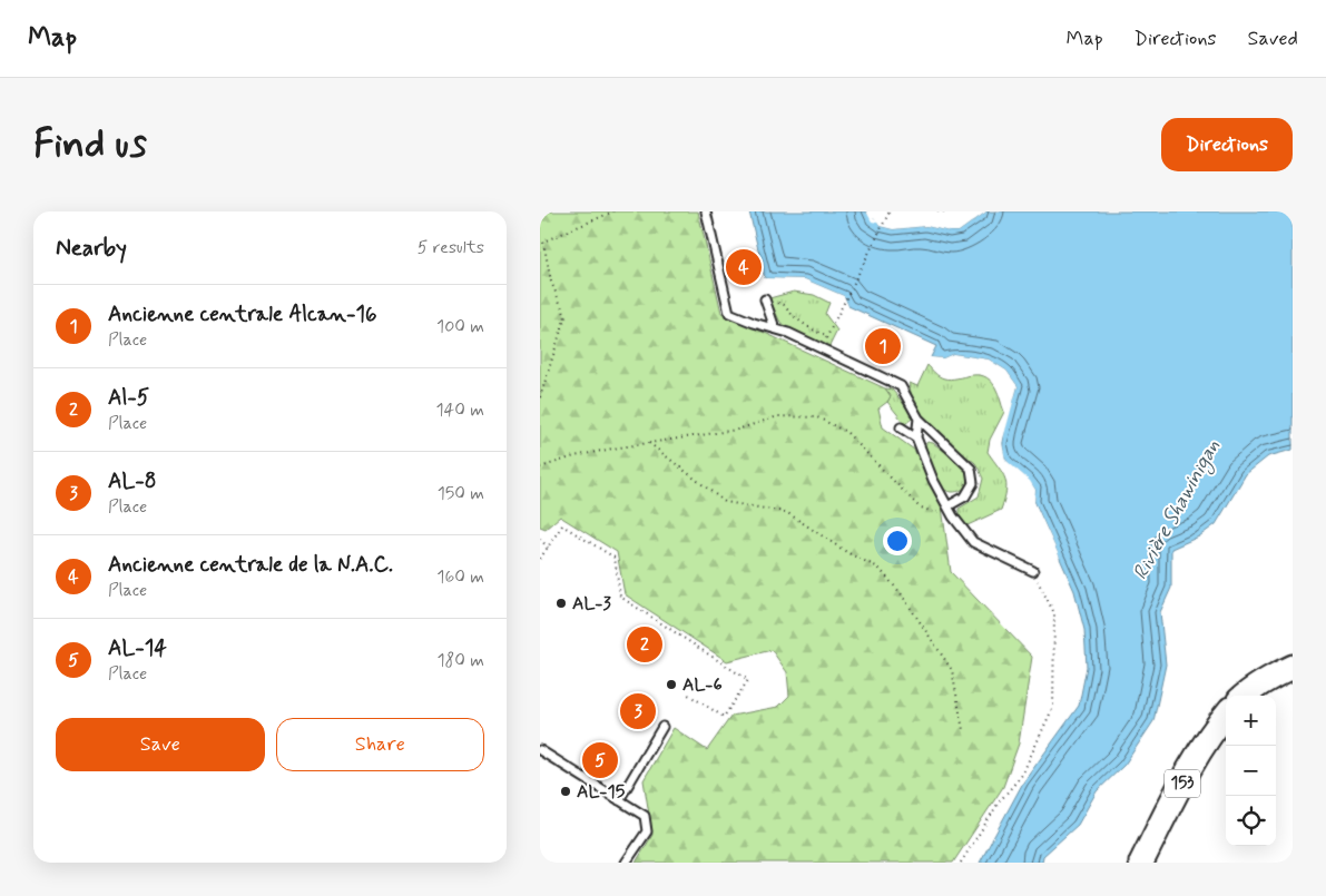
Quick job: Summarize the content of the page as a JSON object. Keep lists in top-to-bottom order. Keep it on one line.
{"streets":{"main road":["153"]},"water":["Rivière Shawinigan"],"places":["AL-3","AL-6","AL-15"],"page":{"header":"Map","nav":["Map","Directions","Saved"],"buttons":["Directions",["Save","Share"]],"title":"Find us","heading":["Nearby","5 results"],"pins":["4","1","2","3","5"],"list":[{"mark":"1","name":"Ancienne centrale Alcan-16","note":"Place","value":"100 m"},{"mark":"2","name":"Al-5","note":"Place","value":"140 m"},{"mark":"3","name":"AL-8","note":"Place","value":"150 m"},{"mark":"4","name":"Ancienne centrale de la N.A.C.","note":"Place","value":"160 m"},{"mark":"5","name":"AL-14","note":"Place","value":"180 m"}],"map_buttons":["+","−"]}}
